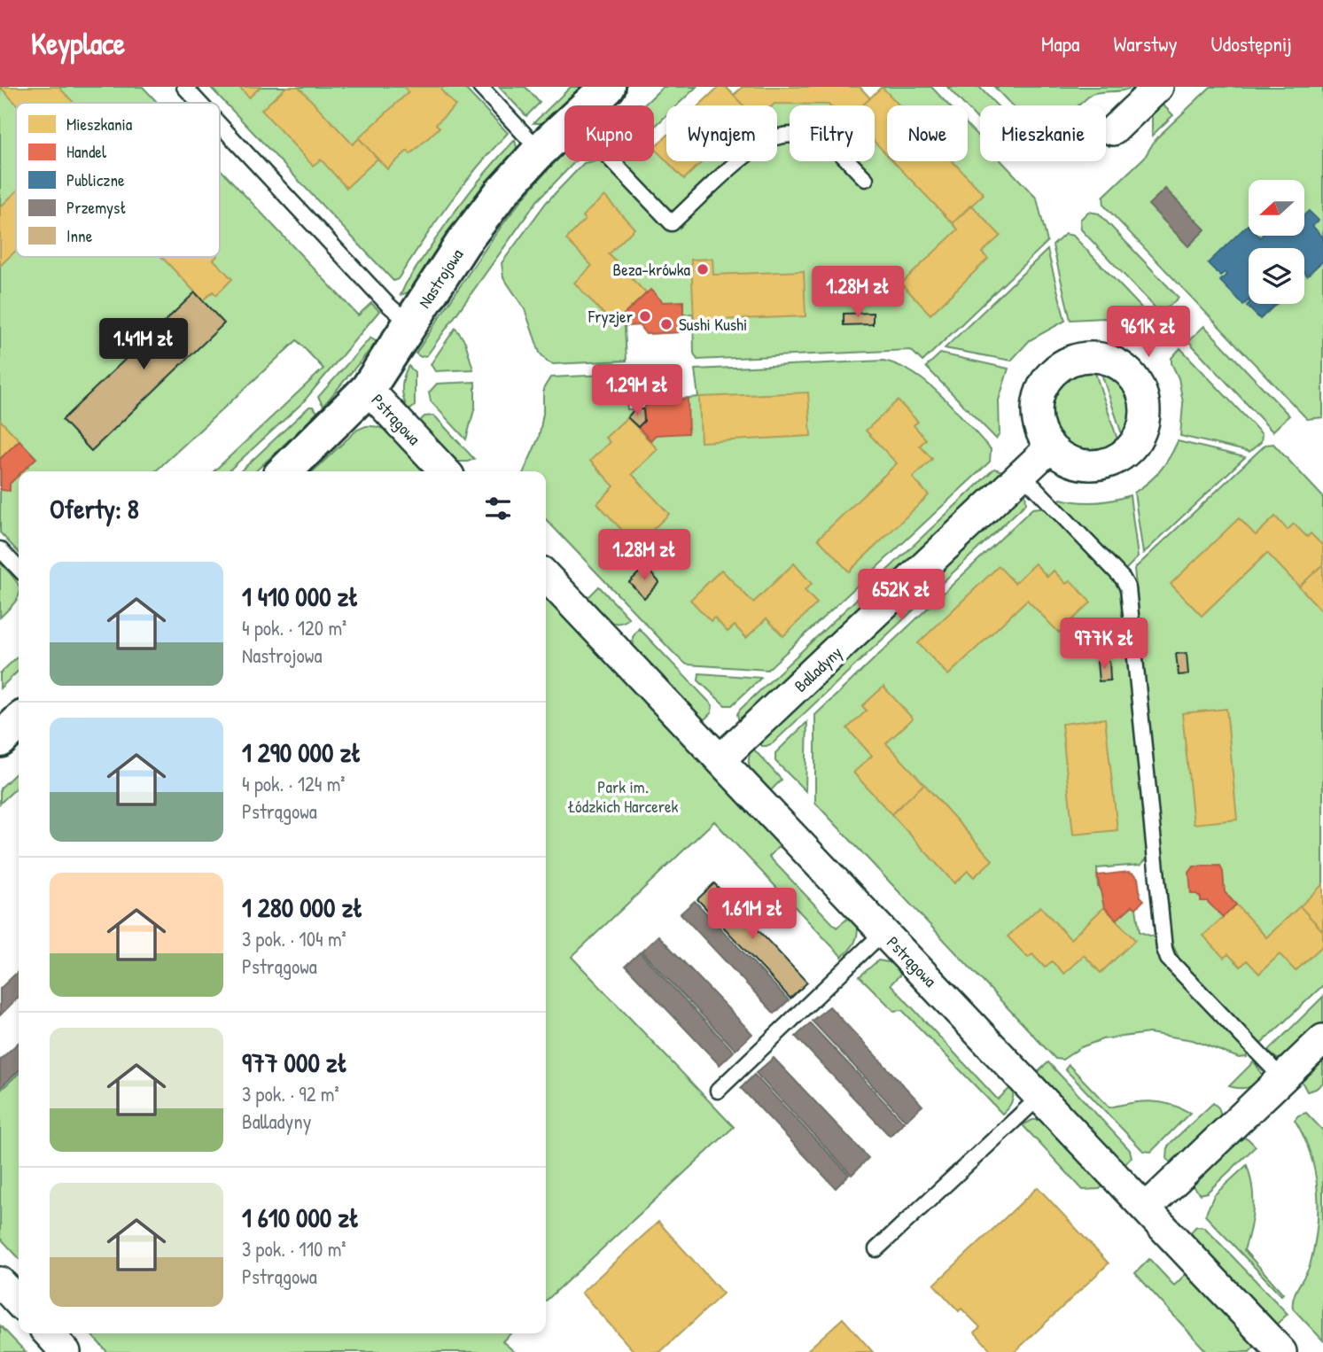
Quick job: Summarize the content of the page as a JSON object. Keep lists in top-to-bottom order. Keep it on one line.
{"streets":{"street":["Nastrojowa","Pstrągowa","Balladyny"]},"crossings":[["Nastrojowa","Pstrągowa"],["Pstrągowa","Balladyny"]],"parks":["Park im. Łódzkich Harcerek"],"places":["Beza-krówka","Fryzjer","Sushi Kushi"],"legend":["Mieszkania","Handel","Publiczne","Przemysł","Inne"],"north":"left","page":{"header":"Keyplace","nav":["Mapa","Warstwy","Udostępnij"],"chip":["Kupno","Wynajem","Filtry","Nowe","Mieszkanie"],"price":["1.28M zł","961K zł","1.41M zł","1.29M zł","1.28M zł","652K zł","977K zł","1.61M zł"],"heading":"Oferty: 8","list":[{"name":"1 410 000 zł","note":"4 pok. · 120 m² · Nastrojowa"},{"name":"1 290 000 zł","note":"4 pok. · 124 m² · Pstrągowa"},{"name":"1 280 000 zł","note":"3 pok. · 104 m² · Pstrągowa"},{"name":"977 000 zł","note":"3 pok. · 92 m² · Balladyny"},{"name":"1 610 000 zł","note":"3 pok. · 110 m² · Pstrągowa"}]}}
